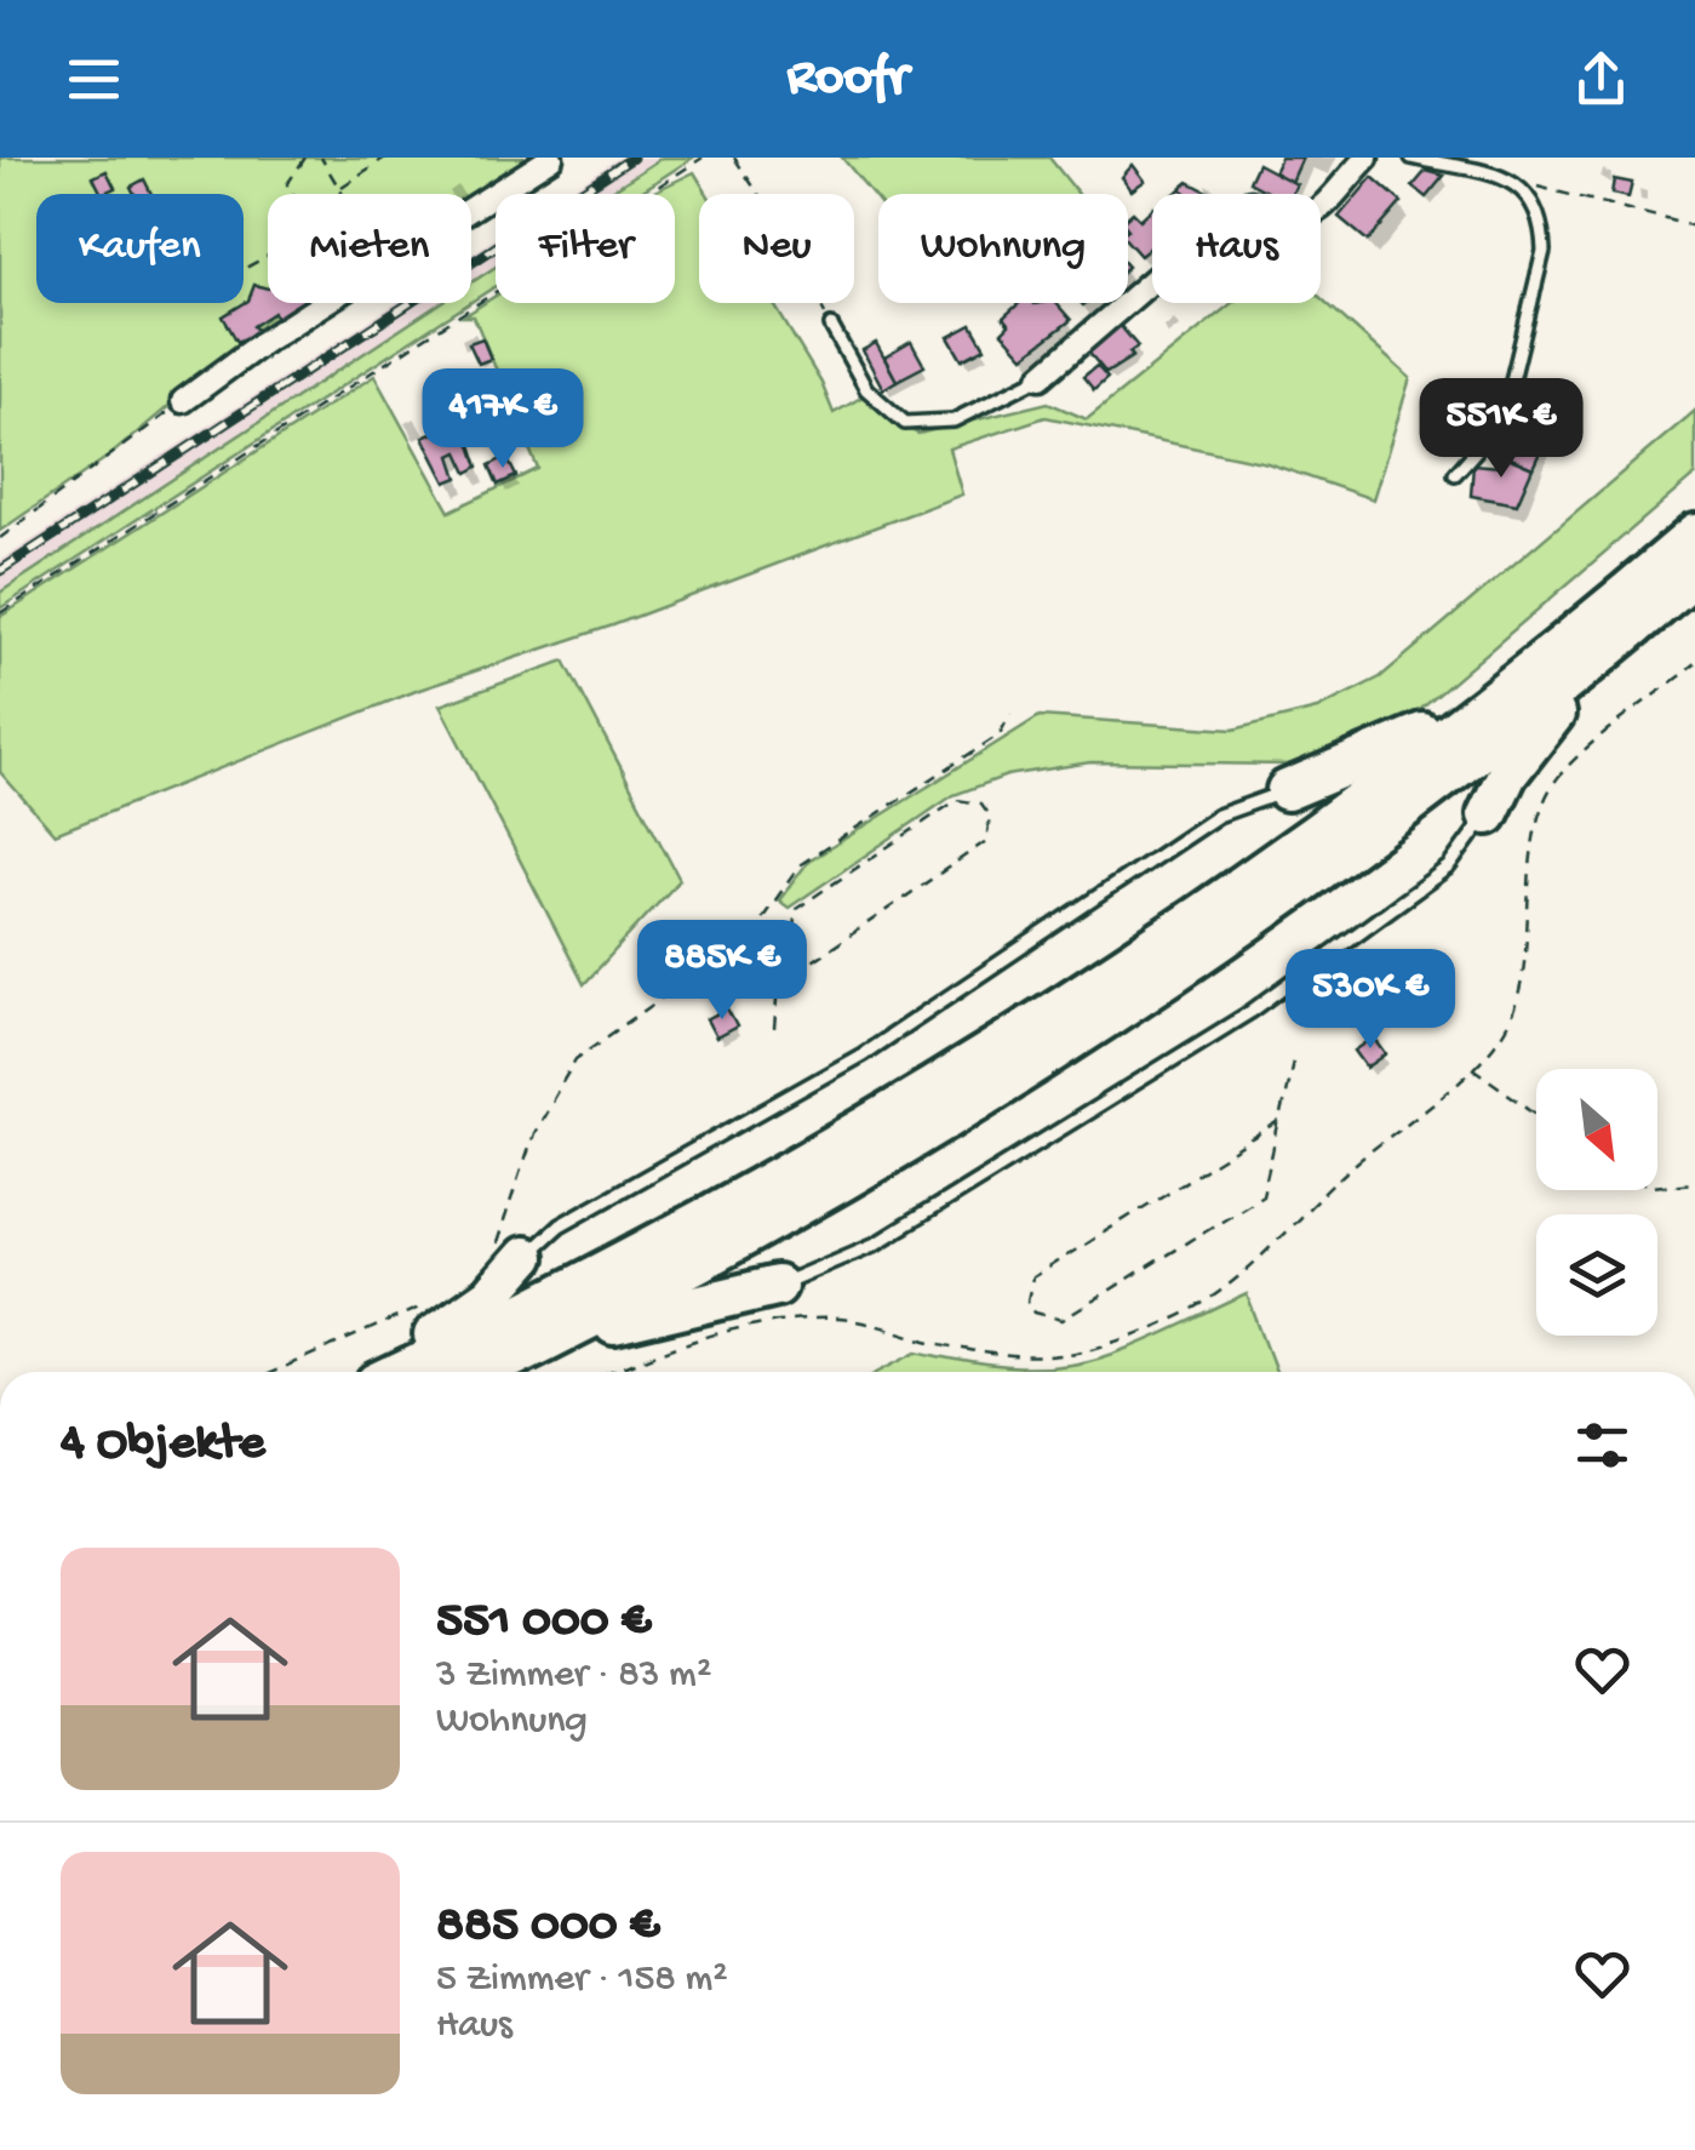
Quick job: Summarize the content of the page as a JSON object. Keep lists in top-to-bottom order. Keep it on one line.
{"north":"bottom right","page":{"header":"Roofr","chip":["Kaufen","Mieten","Filter","Neu","Wohnung","Haus"],"price":["417K €","551K €","885K €","530K €"],"heading":"4 Objekte","list":[{"name":"551 000 €","note":"3 Zimmer · 83 m² · Wohnung"},{"name":"885 000 €","note":"5 Zimmer · 158 m² · Haus"}]}}
